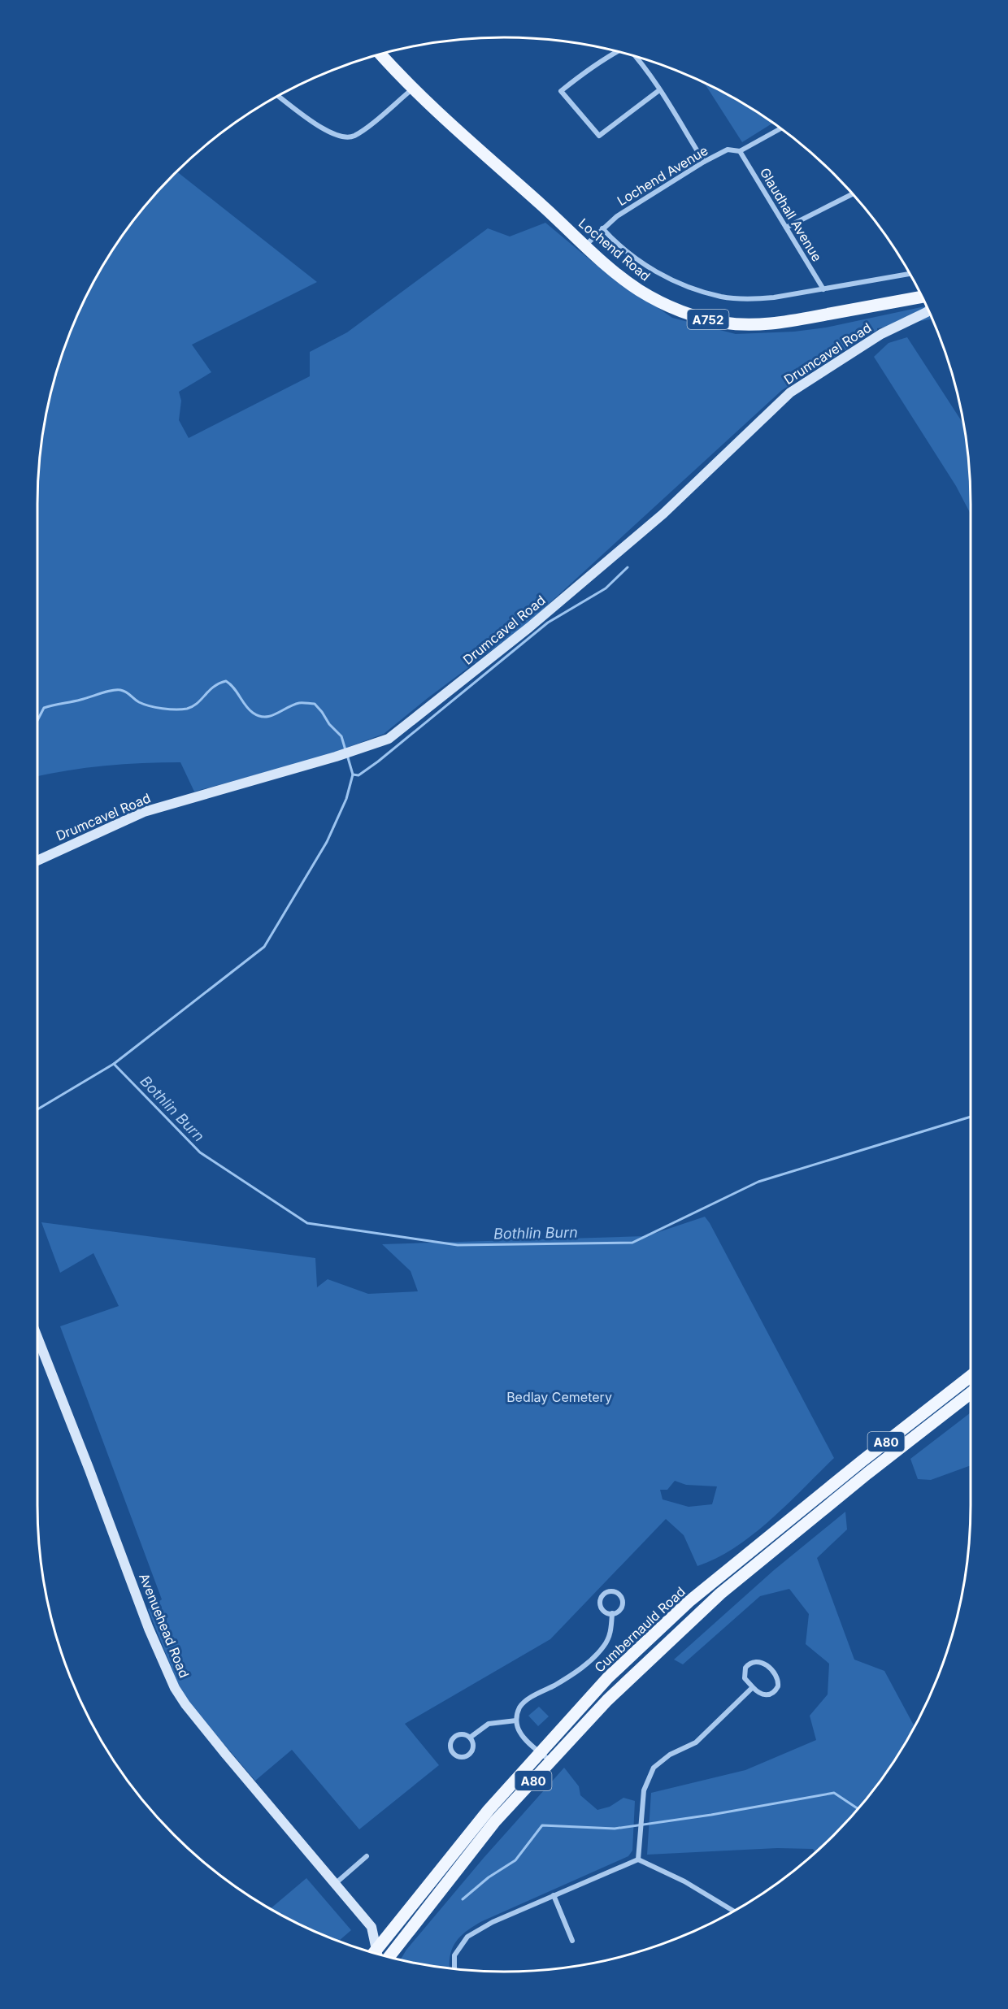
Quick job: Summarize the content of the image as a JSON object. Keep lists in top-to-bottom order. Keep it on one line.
{"streets":{"main road":["Lochend Road","A752","A80","Cumbernauld Road"],"street":["Lochend Avenue","Glaudhall Avenue","Drumcavel Road","Avenuehead Road"]},"crossings":[["Lochend Avenue","Glaudhall Avenue"],["Lochend Avenue","Lochend Road"]],"water":["Bothlin Burn"],"parks":["Bedlay Cemetery"]}
